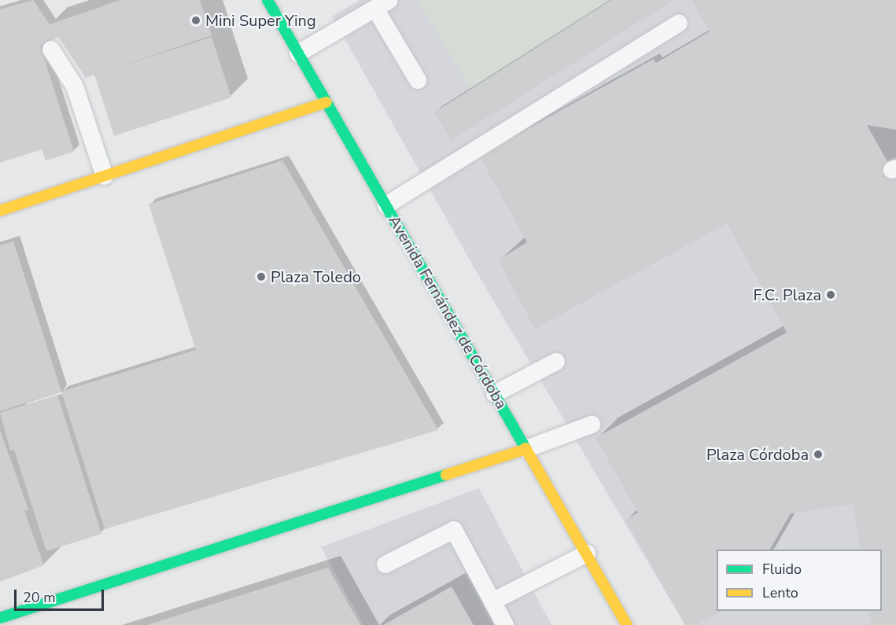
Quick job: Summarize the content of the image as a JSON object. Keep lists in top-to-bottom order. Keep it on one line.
{"streets":{"street":["Avenida Fernández de Córdoba"]},"places":["Mini Super Ying","Plaza Toledo","F.C. Plaza","Plaza Córdoba"],"legend":["Fluido","Lento"],"scale_bar":"20 m"}
